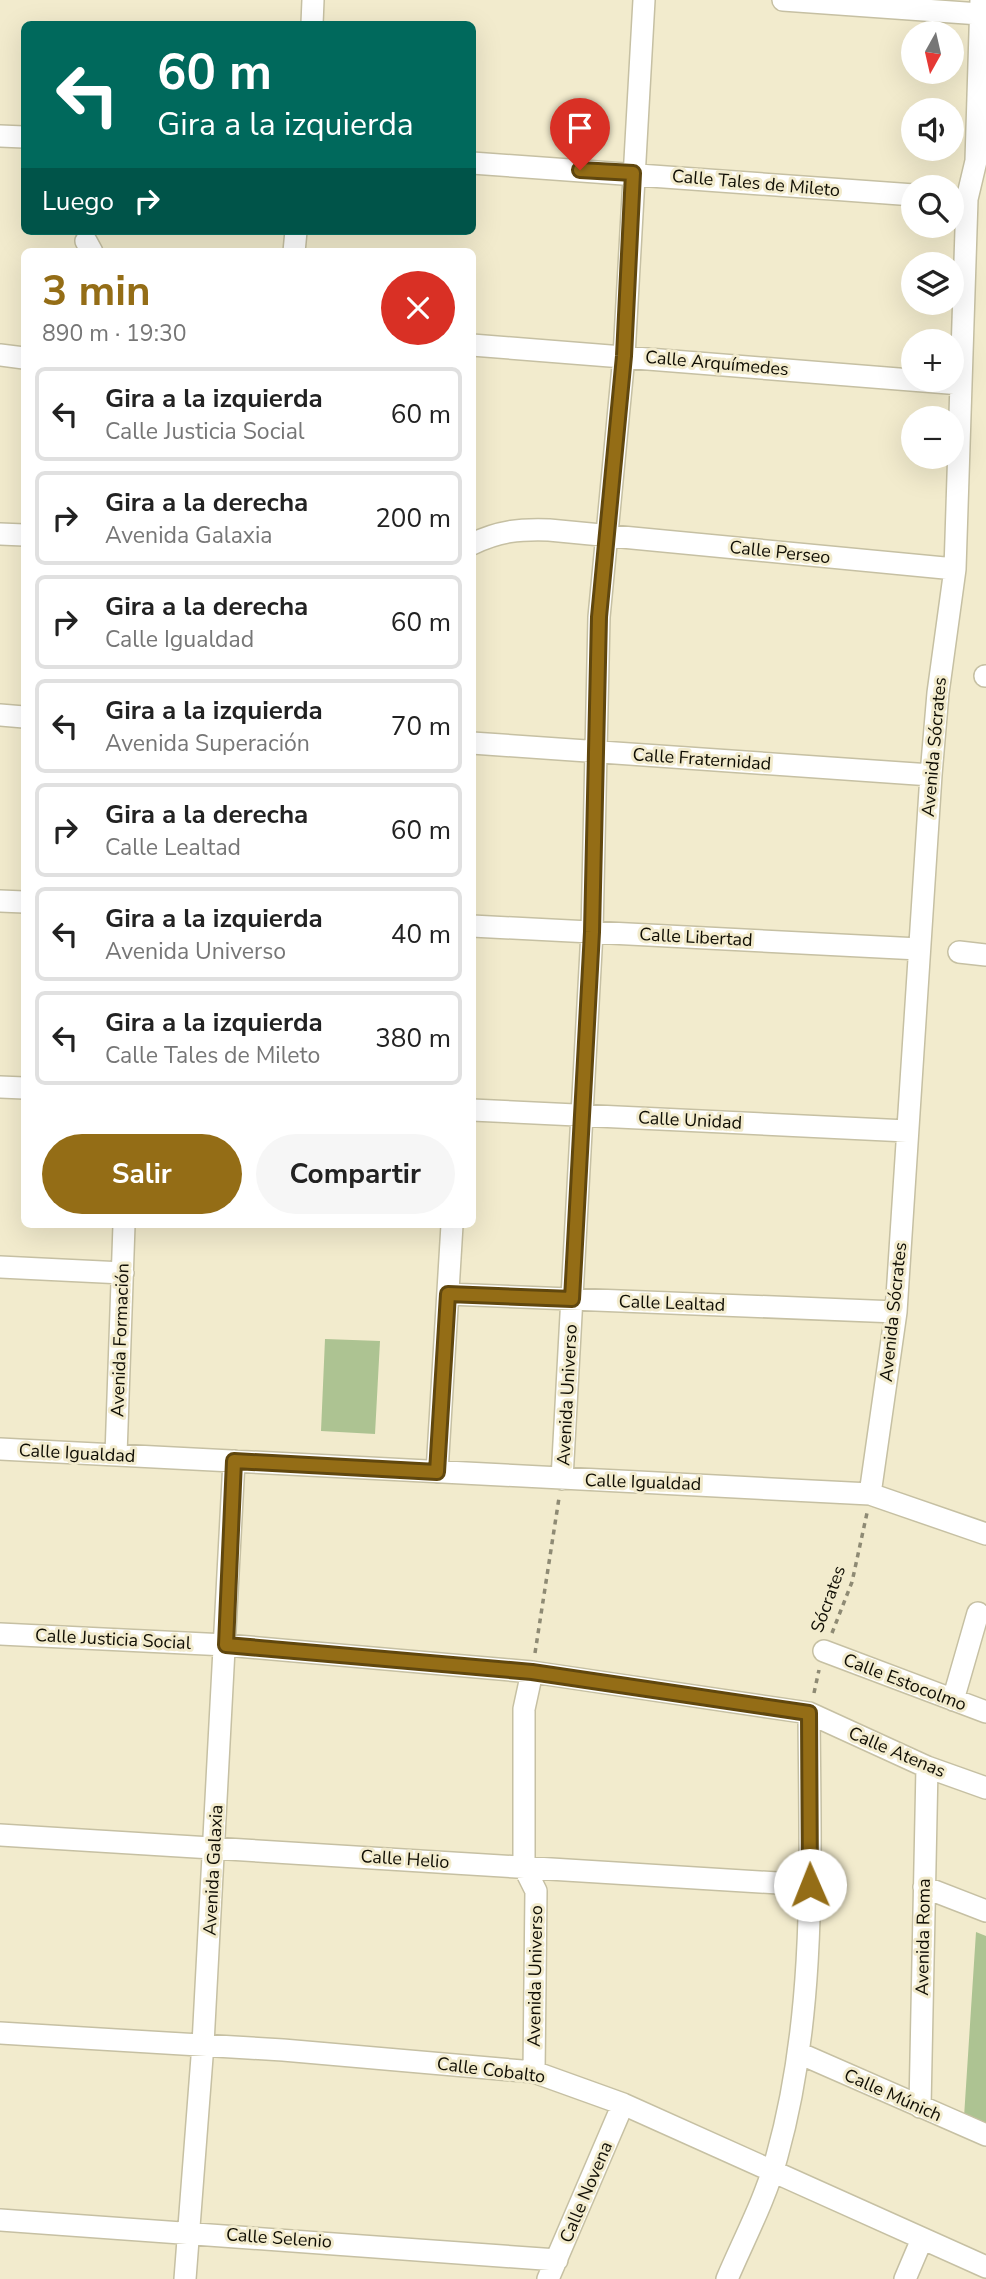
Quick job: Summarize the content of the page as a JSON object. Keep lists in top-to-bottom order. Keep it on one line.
{"streets":{"street":["Calle Tales de Mileto","Calle Arquímedes","Calle Perseo","Avenida Sócrates","Calle Fraternidad","Calle Libertad","Calle Unidad","Calle Lealtad","Avenida Formación","Avenida Universo","Calle Igualdad","Calle Justicia Social","Calle Estocolmo","Calle Atenas","Calle Helio","Avenida Galaxia","Avenida Roma","Calle Cobalto","Calle Múnich","Calle Novena","Calle Selenio"],"path":["Sócrates"]},"crossings":[["Calle Tales de Mileto","Avenida Universo"],["Calle Arquímedes","Avenida Universo"],["Calle Perseo","Avenida Sócrates"],["Calle Perseo","Avenida Universo"],["Avenida Sócrates","Calle Fraternidad"],["Avenida Sócrates","Calle Libertad"],["Avenida Sócrates","Calle Unidad"],["Avenida Sócrates","Calle Lealtad"],["Avenida Sócrates","Calle Igualdad"],["Avenida Sócrates","Sócrates"],["Calle Fraternidad","Avenida Universo"],["Calle Libertad","Avenida Universo"],["Calle Unidad","Avenida Universo"],["Calle Lealtad","Avenida Universo"],["Avenida Formación","Calle Igualdad"],["Avenida Universo","Calle Igualdad"],["Avenida Universo","Calle Justicia Social"],["Avenida Universo","Calle Helio"],["Avenida Universo","Calle Cobalto"],["Calle Igualdad","Sócrates"],["Calle Igualdad","Avenida Galaxia"],["Sócrates","Calle Justicia Social"],["Sócrates","Calle Estocolmo"],["Sócrates","Calle Atenas"],["Calle Justicia Social","Calle Atenas"],["Calle Justicia Social","Avenida Galaxia"],["Calle Atenas","Avenida Roma"],["Calle Helio","Avenida Galaxia"],["Avenida Galaxia","Calle Cobalto"],["Avenida Galaxia","Calle Selenio"],["Avenida Roma","Calle Múnich"],["Calle Cobalto","Calle Novena"],["Calle Novena","Calle Selenio"]],"north":"bottom","page":{"map_buttons":["+","−"],"turn":["60 m","Gira a la izquierda"],"then":"Luego","heading":["3 min","890 m · 19:30"],"list":[{"name":"Gira a la izquierda","note":"Calle Justicia Social","value":"60 m"},{"name":"Gira a la derecha","note":"Avenida Galaxia","value":"200 m"},{"name":"Gira a la derecha","note":"Calle Igualdad","value":"60 m"},{"name":"Gira a la izquierda","note":"Avenida Superación","value":"70 m"},{"name":"Gira a la derecha","note":"Calle Lealtad","value":"60 m"},{"name":"Gira a la izquierda","note":"Avenida Universo","value":"40 m"},{"name":"Gira a la izquierda","note":"Calle Tales de Mileto","value":"380 m"}],"buttons":["Salir","Compartir"]}}
